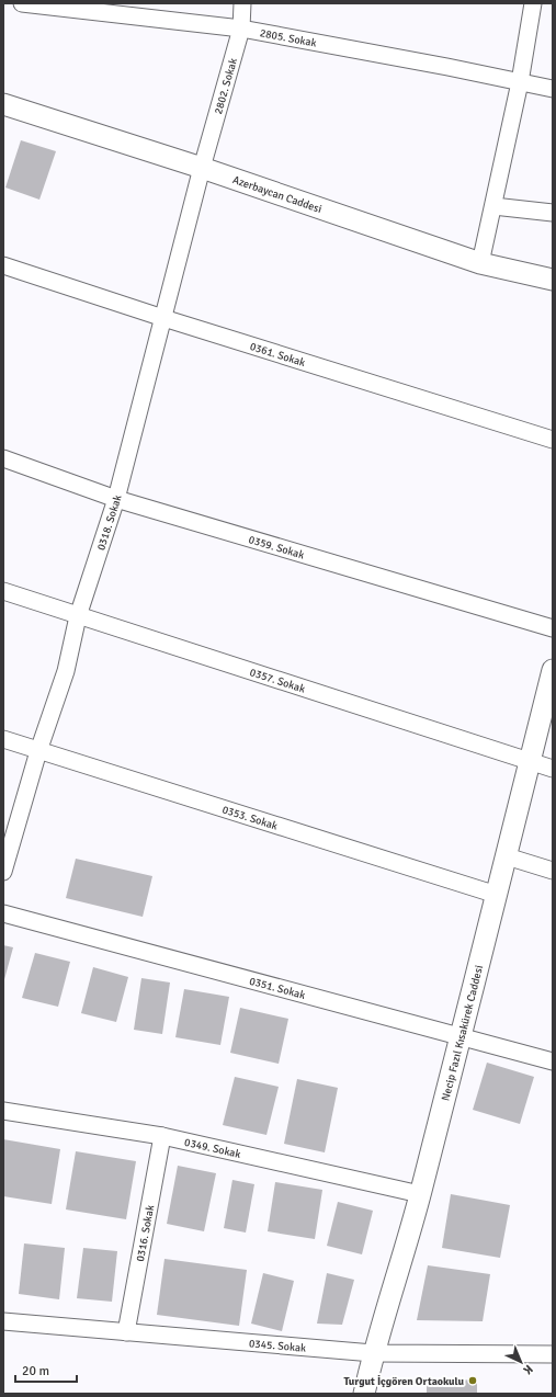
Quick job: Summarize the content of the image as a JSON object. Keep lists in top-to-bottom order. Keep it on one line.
{"streets":{"street":["2805. Sokak","2802. Sokak","Azerbaycan Caddesi","0361. Sokak","0318. Sokak","0359. Sokak","0357. Sokak","0353. Sokak","0351. Sokak","Necip Fazıl Kısakürek Caddesi","0349. Sokak","0316. Sokak","0345. Sokak"]},"crossings":[["2805. Sokak","2802. Sokak"],["2802. Sokak","Azerbaycan Caddesi"],["2802. Sokak","0318. Sokak"],["Azerbaycan Caddesi","0318. Sokak"],["0361. Sokak","0318. Sokak"],["0318. Sokak","0359. Sokak"],["0318. Sokak","0357. Sokak"],["0318. Sokak","0353. Sokak"],["0357. Sokak","Necip Fazıl Kısakürek Caddesi"],["0353. Sokak","Necip Fazıl Kısakürek Caddesi"],["0351. Sokak","Necip Fazıl Kısakürek Caddesi"],["Necip Fazıl Kısakürek Caddesi","0349. Sokak"],["Necip Fazıl Kısakürek Caddesi","0345. Sokak"],["0349. Sokak","0316. Sokak"],["0316. Sokak","0345. Sokak"]],"places":["Turgut İçgören Ortaokulu"],"scale_bar":"20 m","north":"bottom right"}
